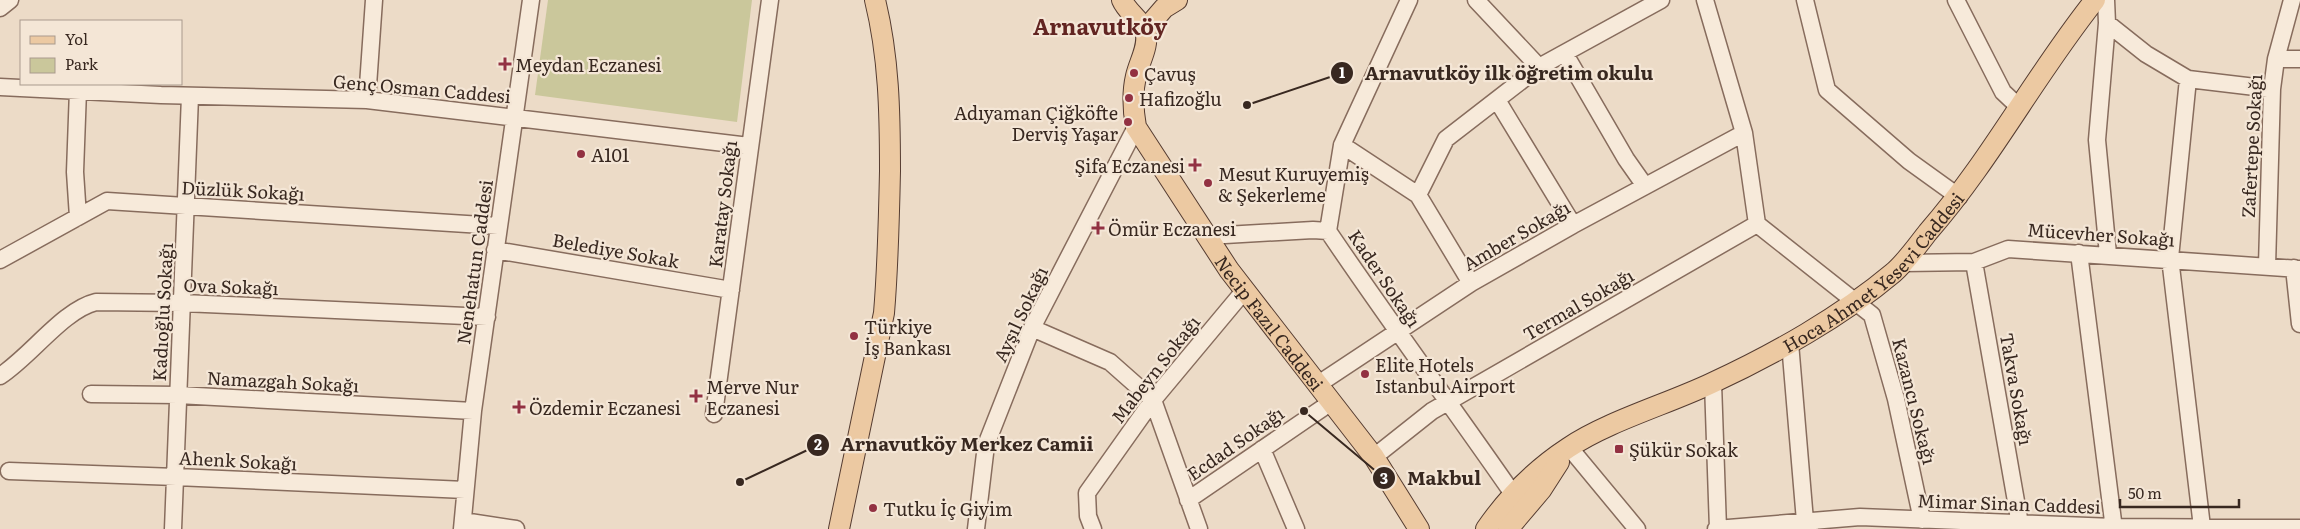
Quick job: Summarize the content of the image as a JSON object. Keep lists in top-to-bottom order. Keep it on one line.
{"streets":{"main road":["Hoca Ahmet Yesevi Caddesi","Necip Fazıl Caddesi"],"street":["Genç Osman Caddesi","Zafertepe Sokağı","Düzlük Sokağı","Karatay Sokağı","Mücevher Sokağı","Amber Sokağı","Belediye Sokak","Nenehatun Caddesi","Kader Sokağı","Ova Sokağı","Termal Sokağı","Kadıoğlu Sokağı","Ayşıl Sokağı","Mabeyn Sokağı","Namazgah Sokağı","Takva Sokağı","Kazancı Sokağı","Ecdad Sokağı","Ahenk Sokağı","Mimar Sinan Caddesi"]},"crossings":[["Genç Osman Caddesi","Karatay Sokağı"],["Genç Osman Caddesi","Nenehatun Caddesi"],["Genç Osman Caddesi","Kadıoğlu Sokağı"],["Zafertepe Sokağı","Mücevher Sokağı"],["Düzlük Sokağı","Nenehatun Caddesi"],["Düzlük Sokağı","Kadıoğlu Sokağı"],["Karatay Sokağı","Belediye Sokak"],["Mücevher Sokağı","Hoca Ahmet Yesevi Caddesi"],["Mücevher Sokağı","Takva Sokağı"],["Amber Sokağı","Kader Sokağı"],["Amber Sokağı","Necip Fazıl Caddesi"],["Belediye Sokak","Nenehatun Caddesi"],["Nenehatun Caddesi","Ova Sokağı"],["Nenehatun Caddesi","Namazgah Sokağı"],["Nenehatun Caddesi","Ahenk Sokağı"],["Hoca Ahmet Yesevi Caddesi","Kader Sokağı"],["Hoca Ahmet Yesevi Caddesi","Kazancı Sokağı"],["Kader Sokağı","Termal Sokağı"],["Ova Sokağı","Kadıoğlu Sokağı"],["Termal Sokağı","Necip Fazıl Caddesi"],["Termal Sokağı","Kazancı Sokağı"],["Kadıoğlu Sokağı","Namazgah Sokağı"],["Kadıoğlu Sokağı","Ahenk Sokağı"],["Ayşıl Sokağı","Necip Fazıl Caddesi"],["Necip Fazıl Caddesi","Mabeyn Sokağı"],["Necip Fazıl Caddesi","Ecdad Sokağı"],["Takva Sokağı","Mimar Sinan Caddesi"],["Kazancı Sokağı","Mimar Sinan Caddesi"]],"districts":["Arnavutköy"],"places":{"health":["Meydan Eczanesi","Şifa Eczanesi","Ömür Eczanesi","Merve Nur Eczanesi","Özdemir Eczanesi"],"other":["Çavuş","Hafizoğlu","Arnavutköy ilk öğretim okulu","Adıyaman Çiğköfte Derviş Yaşar","A101","Mesut Kuruyemiş & Şekerleme","Türkiye İş Bankası","Elite Hotels Istanbul Airport","Makbul","Arnavutköy Merkez Camii","Tutku İç Giyim"],"transit":["Şükür Sokak"]},"legend":["Yol","Park"],"scale_bar":"50 m"}
